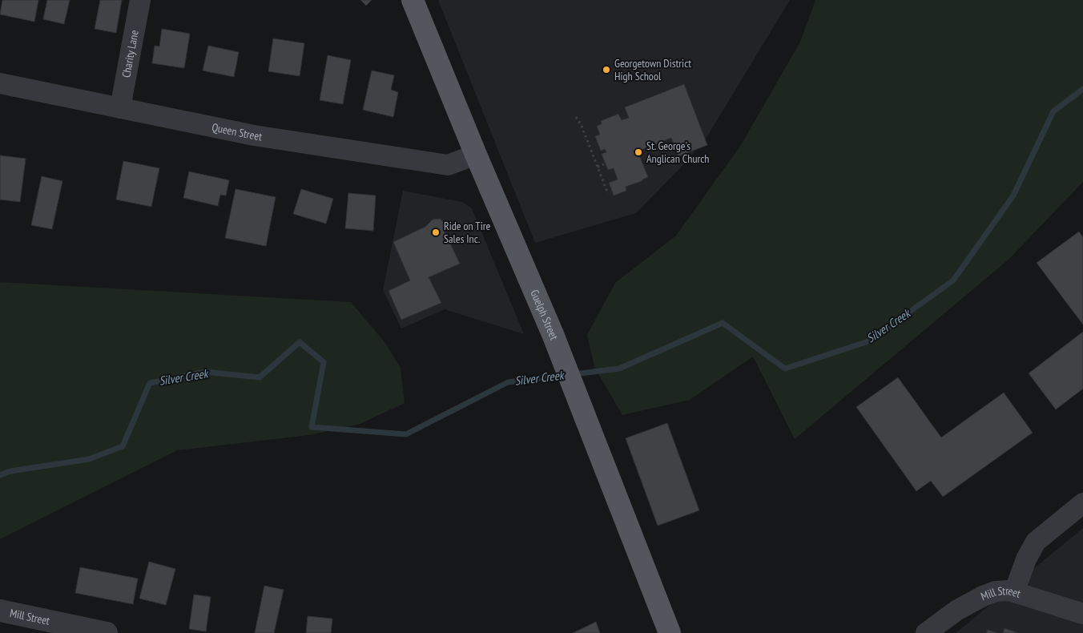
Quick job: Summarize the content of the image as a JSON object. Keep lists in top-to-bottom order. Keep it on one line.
{"streets":{"main road":["Guelph Street"],"street":["Charity Lane","Queen Street","Mill Street"]},"crossings":[["Charity Lane","Queen Street"],["Queen Street","Guelph Street"]],"water":["Silver Creek"],"places":["Georgetown District High School","St. George's Anglican Church","Ride on Tire Sales Inc."]}
